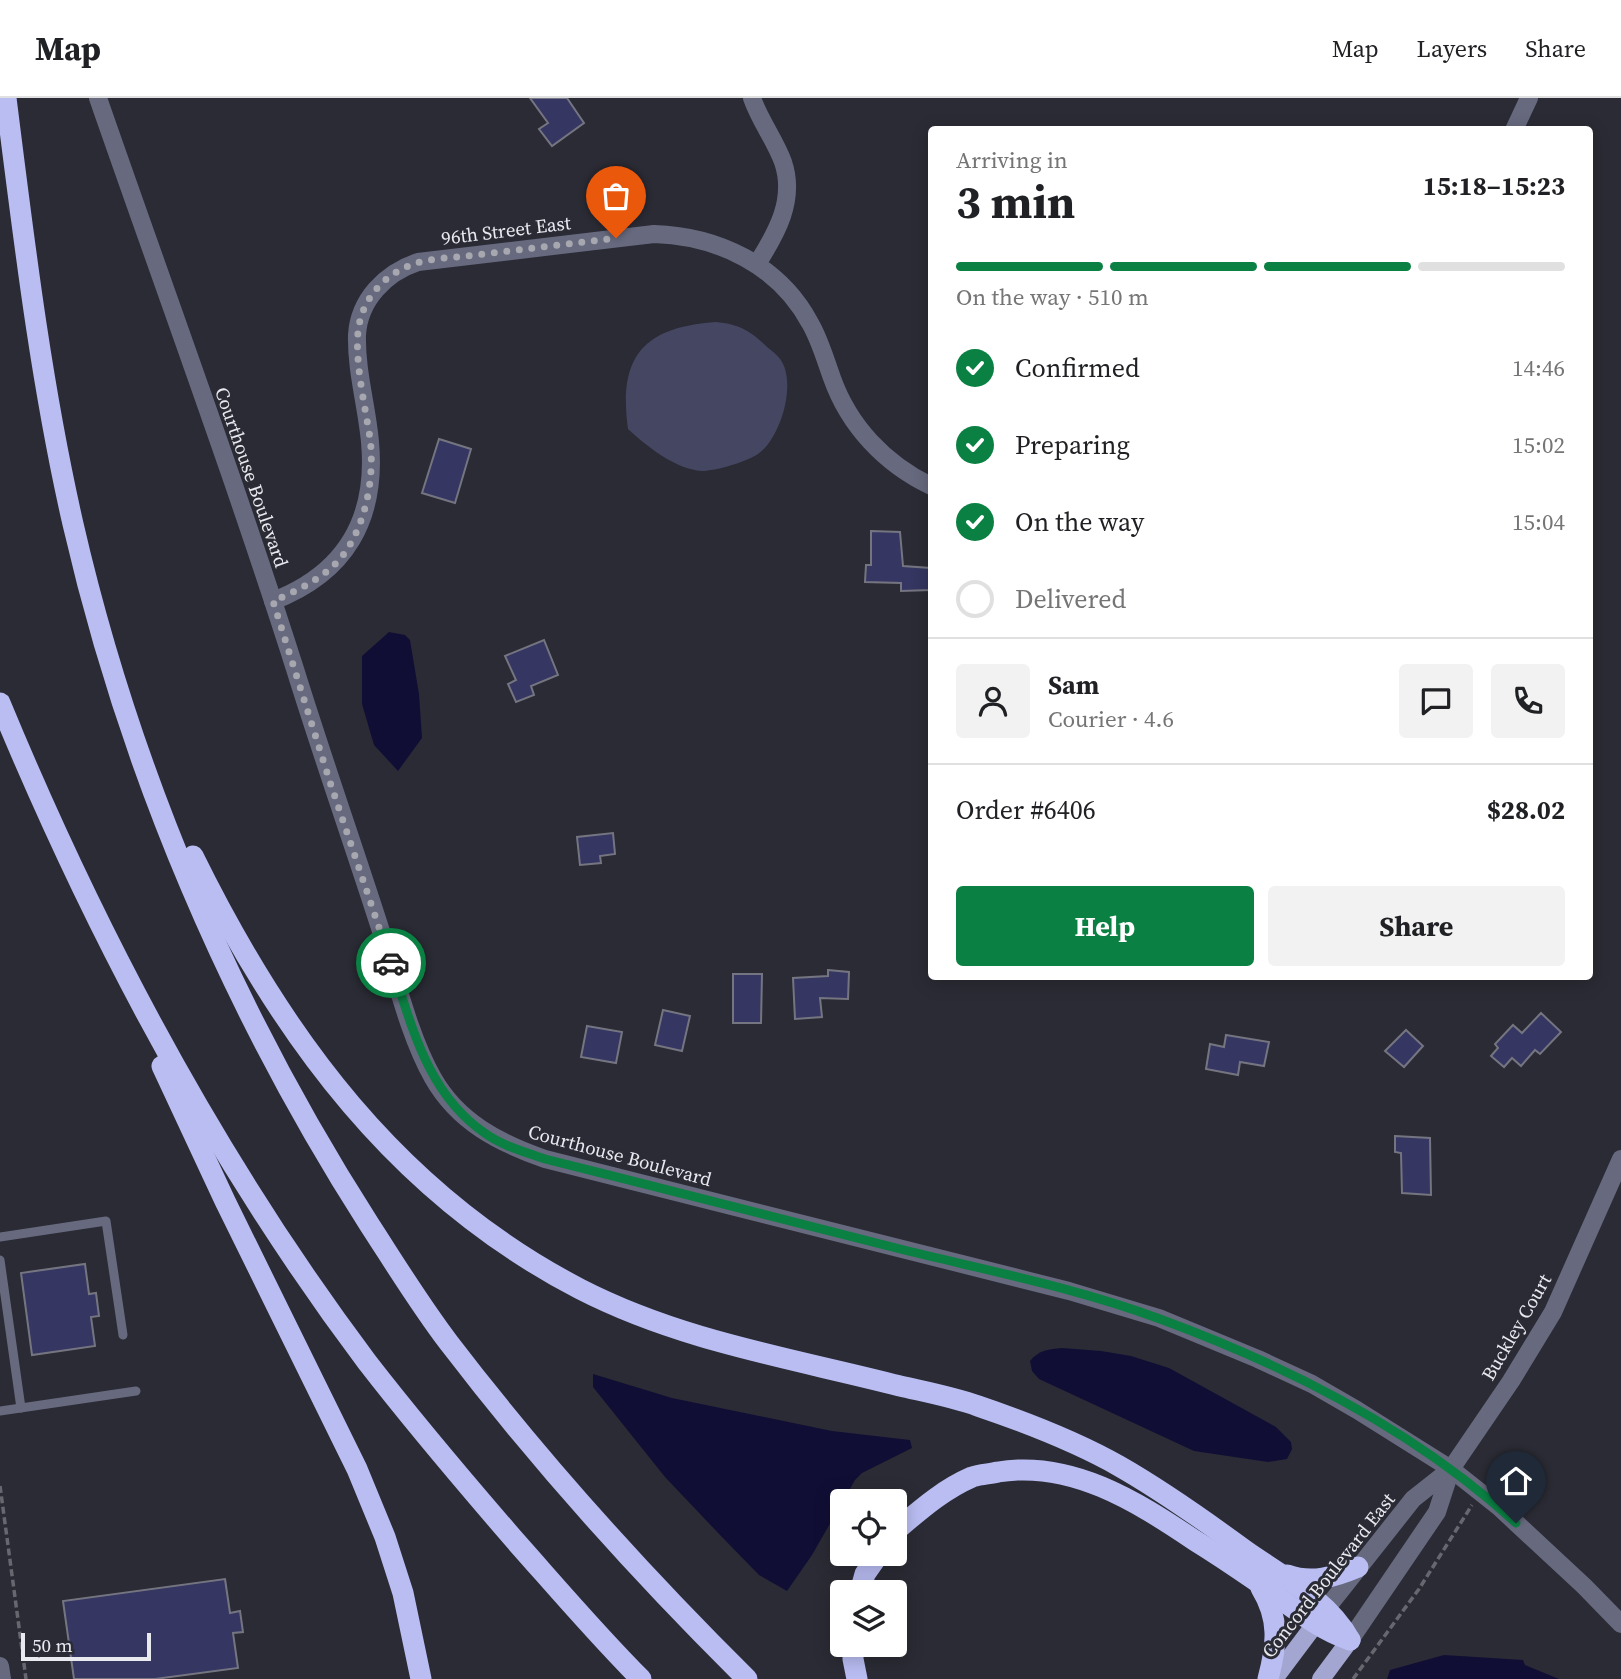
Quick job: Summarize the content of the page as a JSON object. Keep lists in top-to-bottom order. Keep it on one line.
{"streets":{"main road":["Concord Boulevard East"],"street":["96th Street East","Courthouse Boulevard","Buckley Court"]},"crossings":[["96th Street East","Courthouse Boulevard"],["Courthouse Boulevard","Buckley Court"],["Courthouse Boulevard","Concord Boulevard East"],["Buckley Court","Concord Boulevard East"]],"scale_bar":"50 m","page":{"header":"Map","nav":["Map","Layers","Share"],"heading":["3 min","Arriving in","15:18–15:23"],"panel":["Sam","Courier · 4.6","Order #6406","$28.02"],"bar":"On the way · 510 m","list":[["Confirmed","14:46"],["Preparing","15:02"],["On the way","15:04"],"Delivered"],"buttons":["Help","Share"],"scale":"50 m"}}
